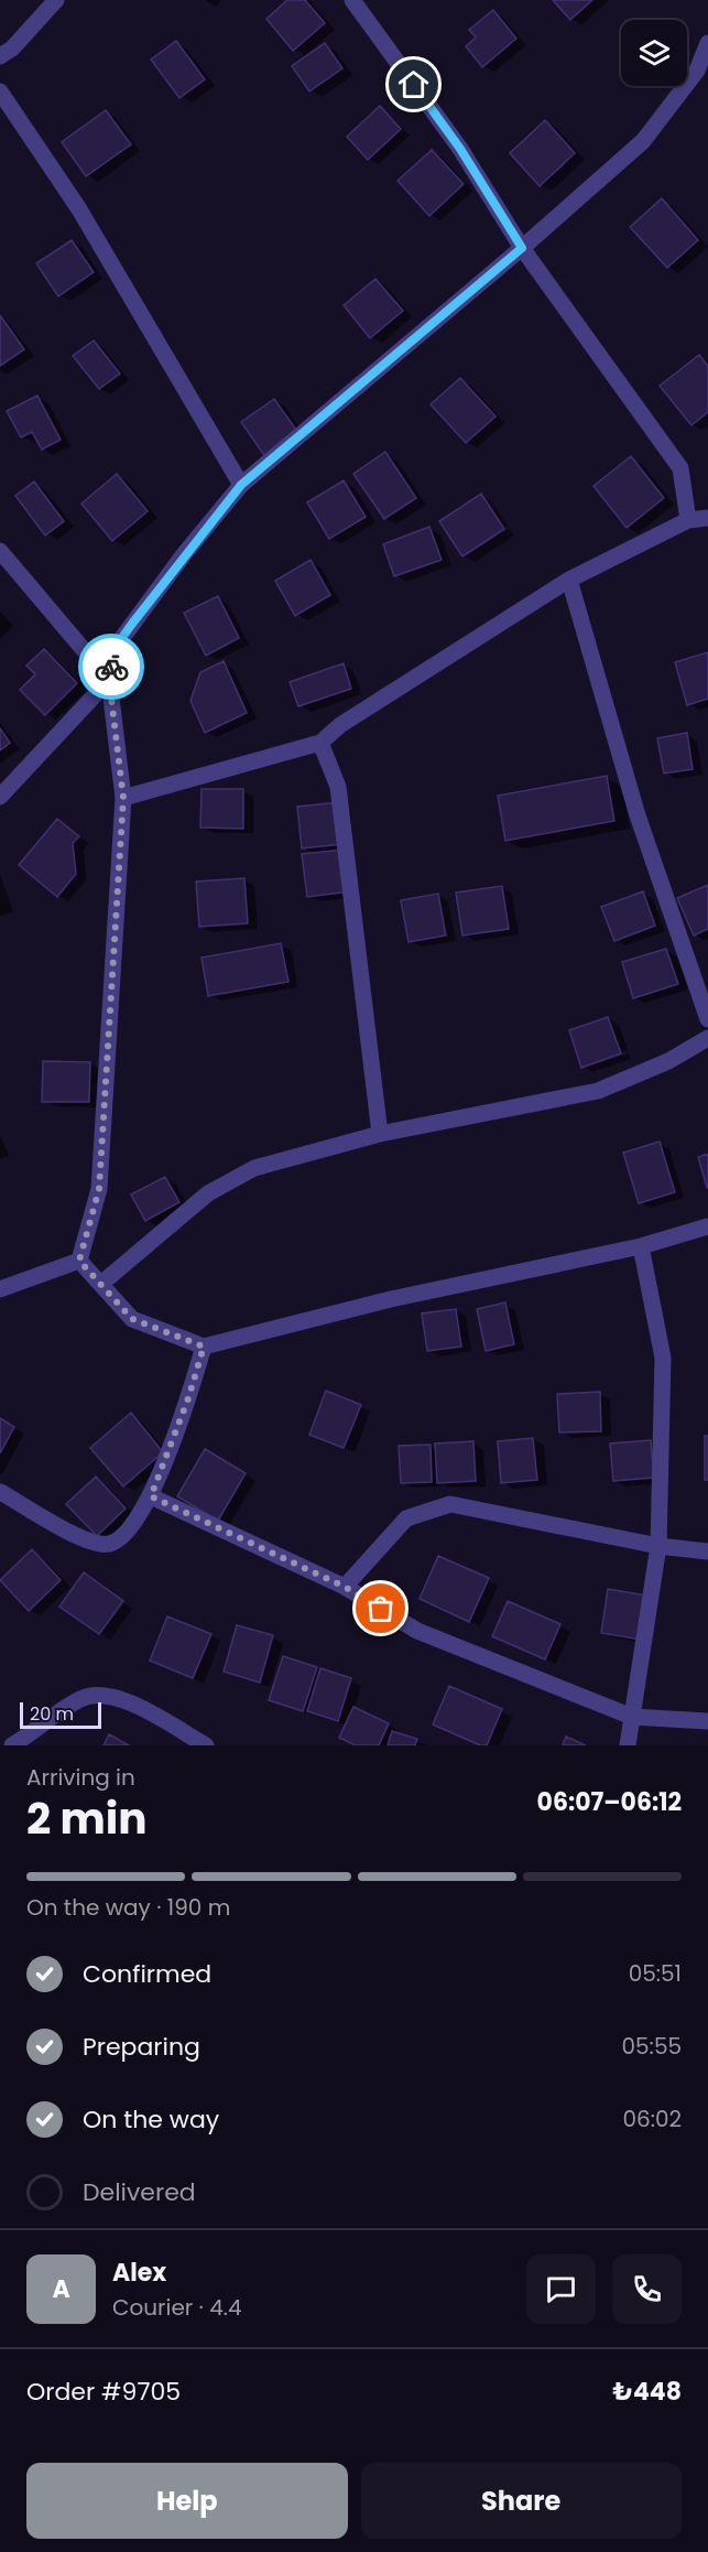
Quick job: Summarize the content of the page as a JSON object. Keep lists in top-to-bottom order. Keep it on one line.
{"scale_bar":"20 m","page":{"scale":"20 m","heading":["2 min","Arriving in","06:07–06:12"],"panel":["Alex","Courier · 4.4","Order #9705","₺448"],"bar":"On the way · 190 m","list":[["Confirmed","05:51"],["Preparing","05:55"],["On the way","06:02"],"Delivered"],"round":"A","buttons":["Help","Share"]}}
